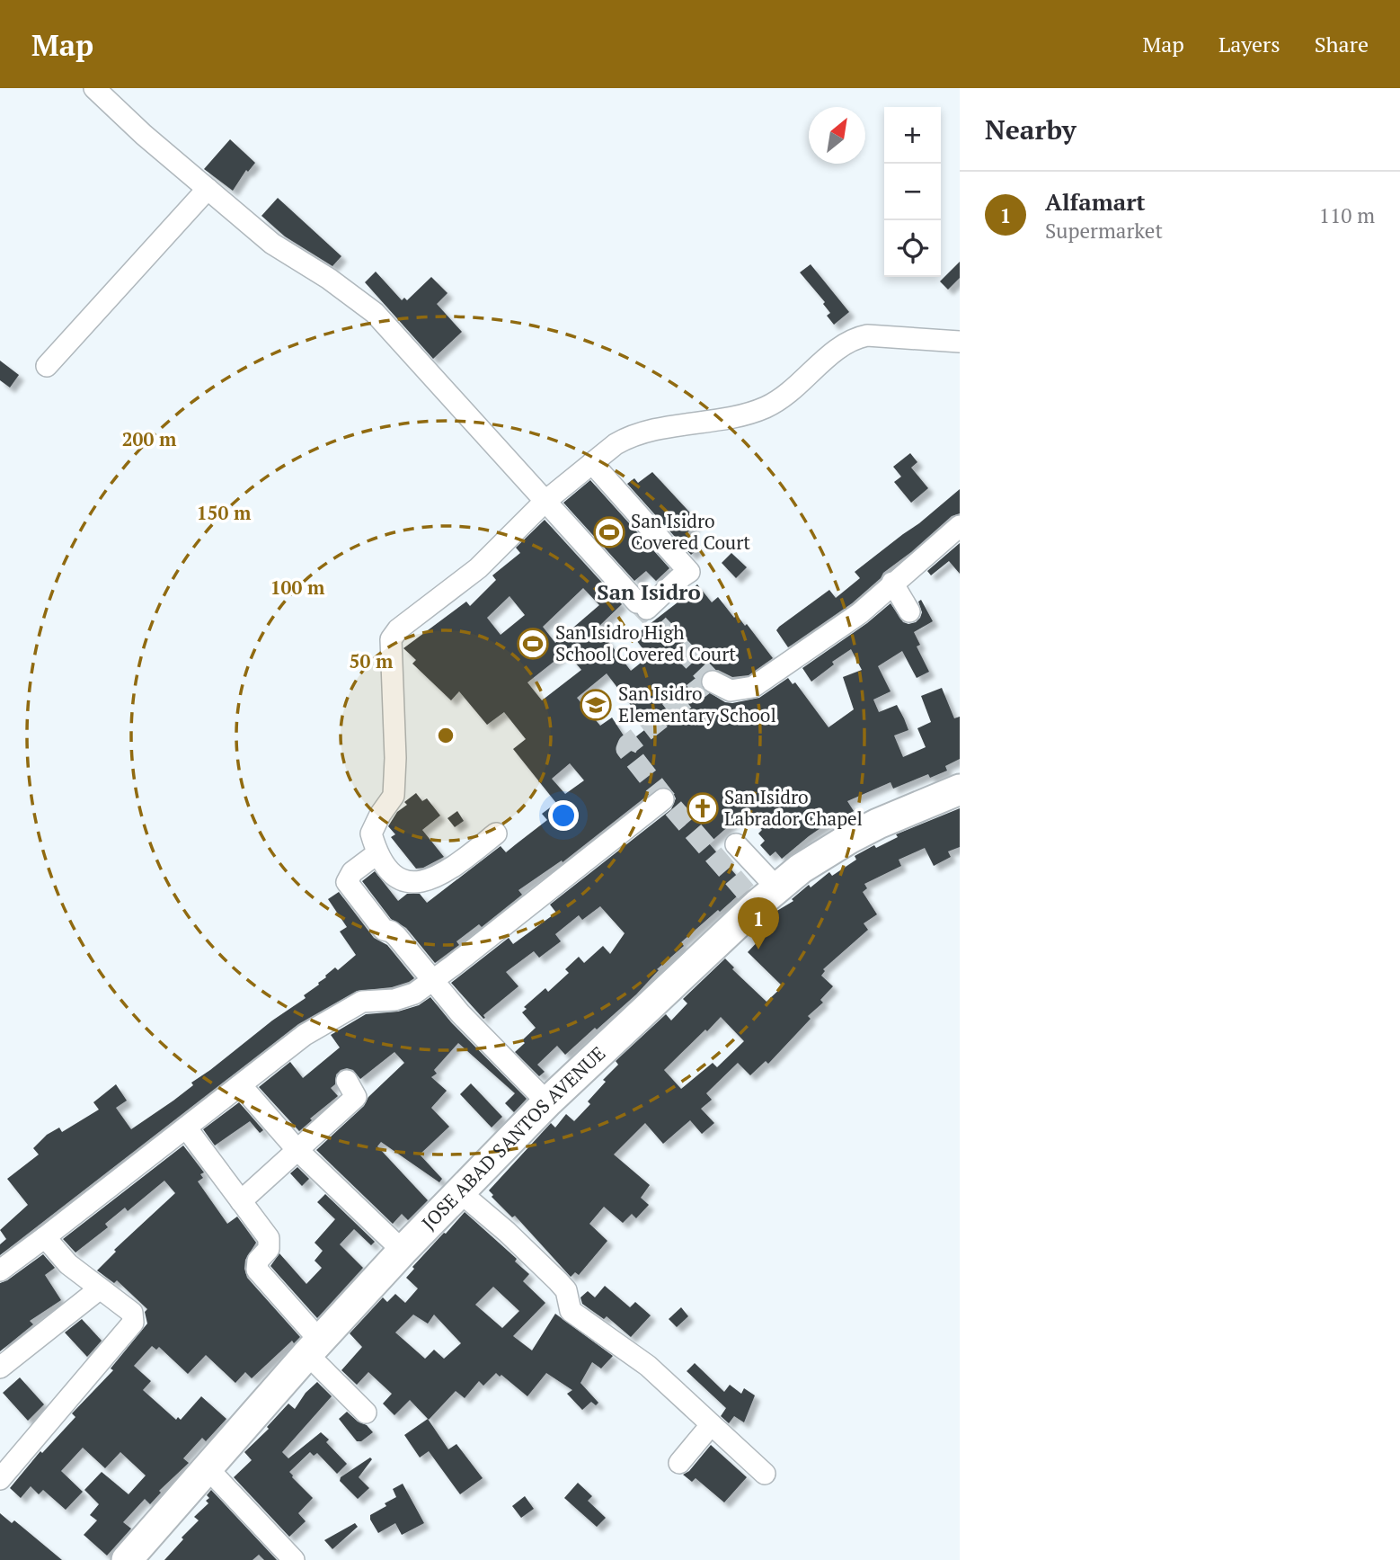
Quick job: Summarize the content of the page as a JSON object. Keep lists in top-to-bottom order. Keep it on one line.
{"streets":{"highway":["JOSE ABAD SANTOS AVENUE"]},"districts":["San Isidro"],"places":{"sports":["San Isidro Covered Court","San Isidro High School Covered Court"],"school or university":["San Isidro Elementary School"],"church":["San Isidro Labrador Chapel"]},"north":"top right","page":{"header":"Map","nav":["Map","Layers","Share"],"heading":"Nearby","map_buttons":["+","−"],"list":[{"mark":"1","name":"Alfamart","note":"Supermarket","value":"110 m"}],"pins":"1"},"rings":["200 m","150 m","100 m","50 m"]}
